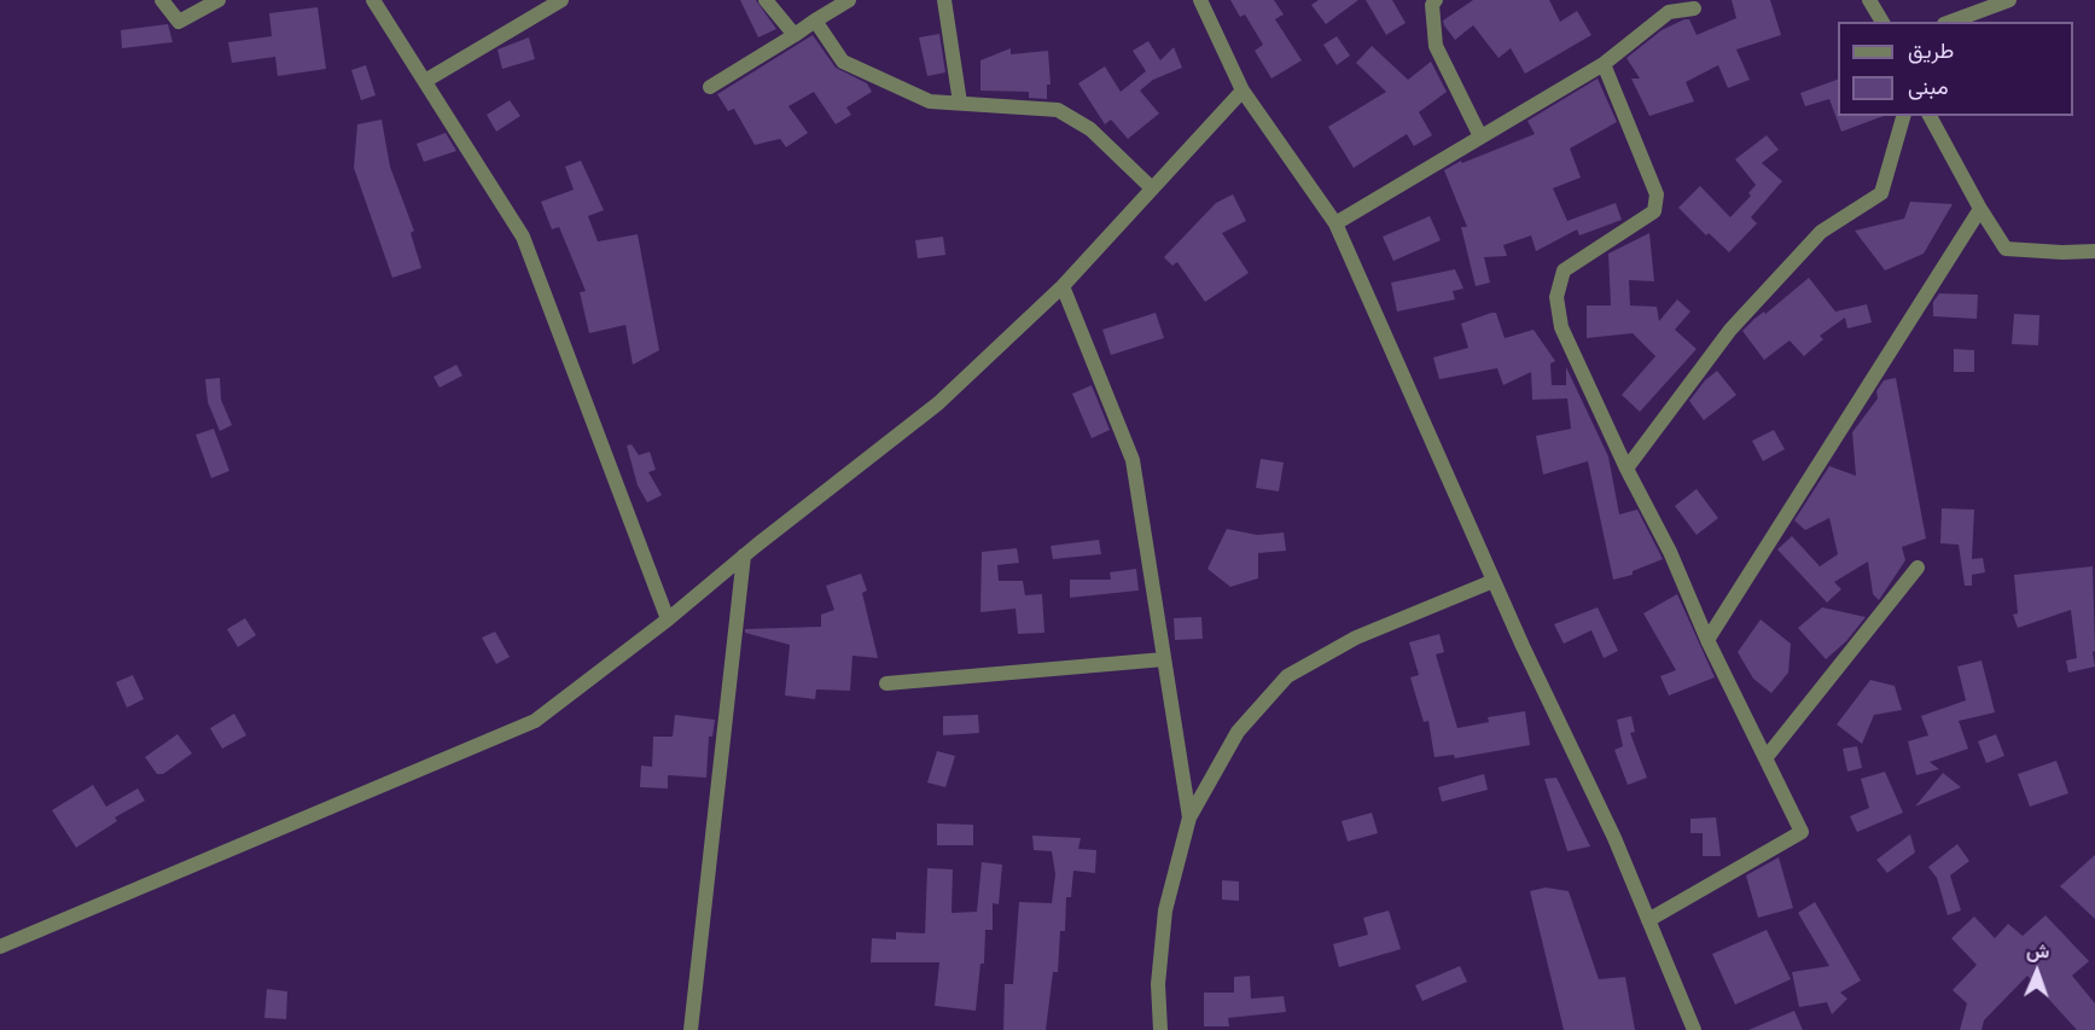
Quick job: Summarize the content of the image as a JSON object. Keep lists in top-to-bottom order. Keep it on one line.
{"legend":["طريق","مبنى"],"north":"top"}
